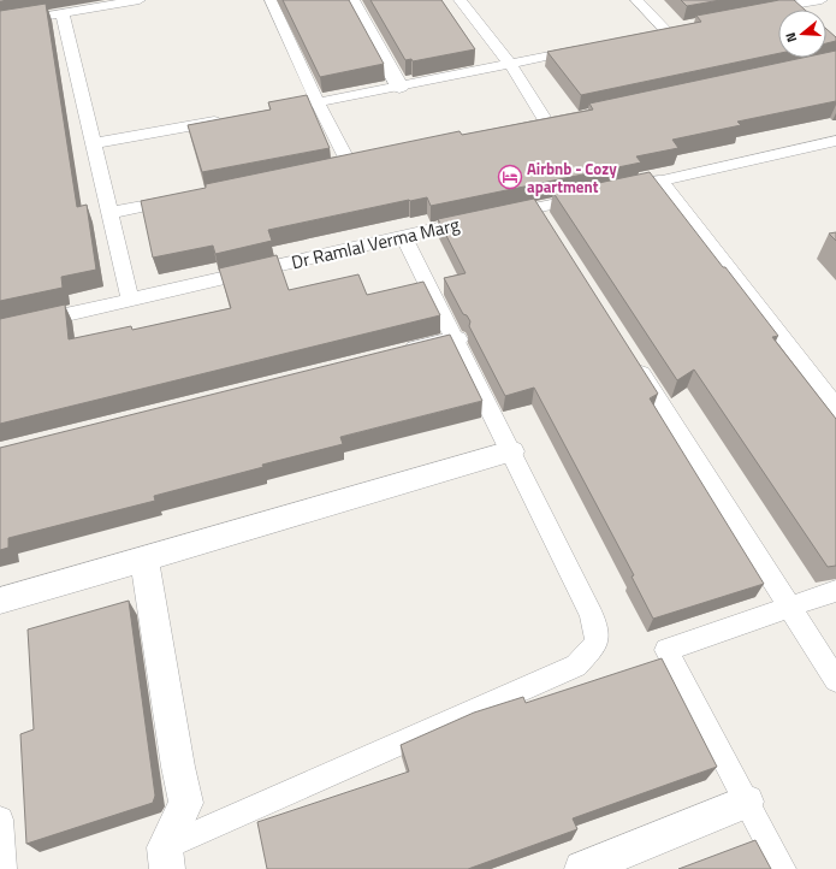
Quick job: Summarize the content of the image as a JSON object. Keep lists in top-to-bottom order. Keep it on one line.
{"streets":{"lane":["Dr Ramlal Verma Marg"]},"places":{"hotel":["Airbnb - Cozy apartment"]},"north":"left"}
